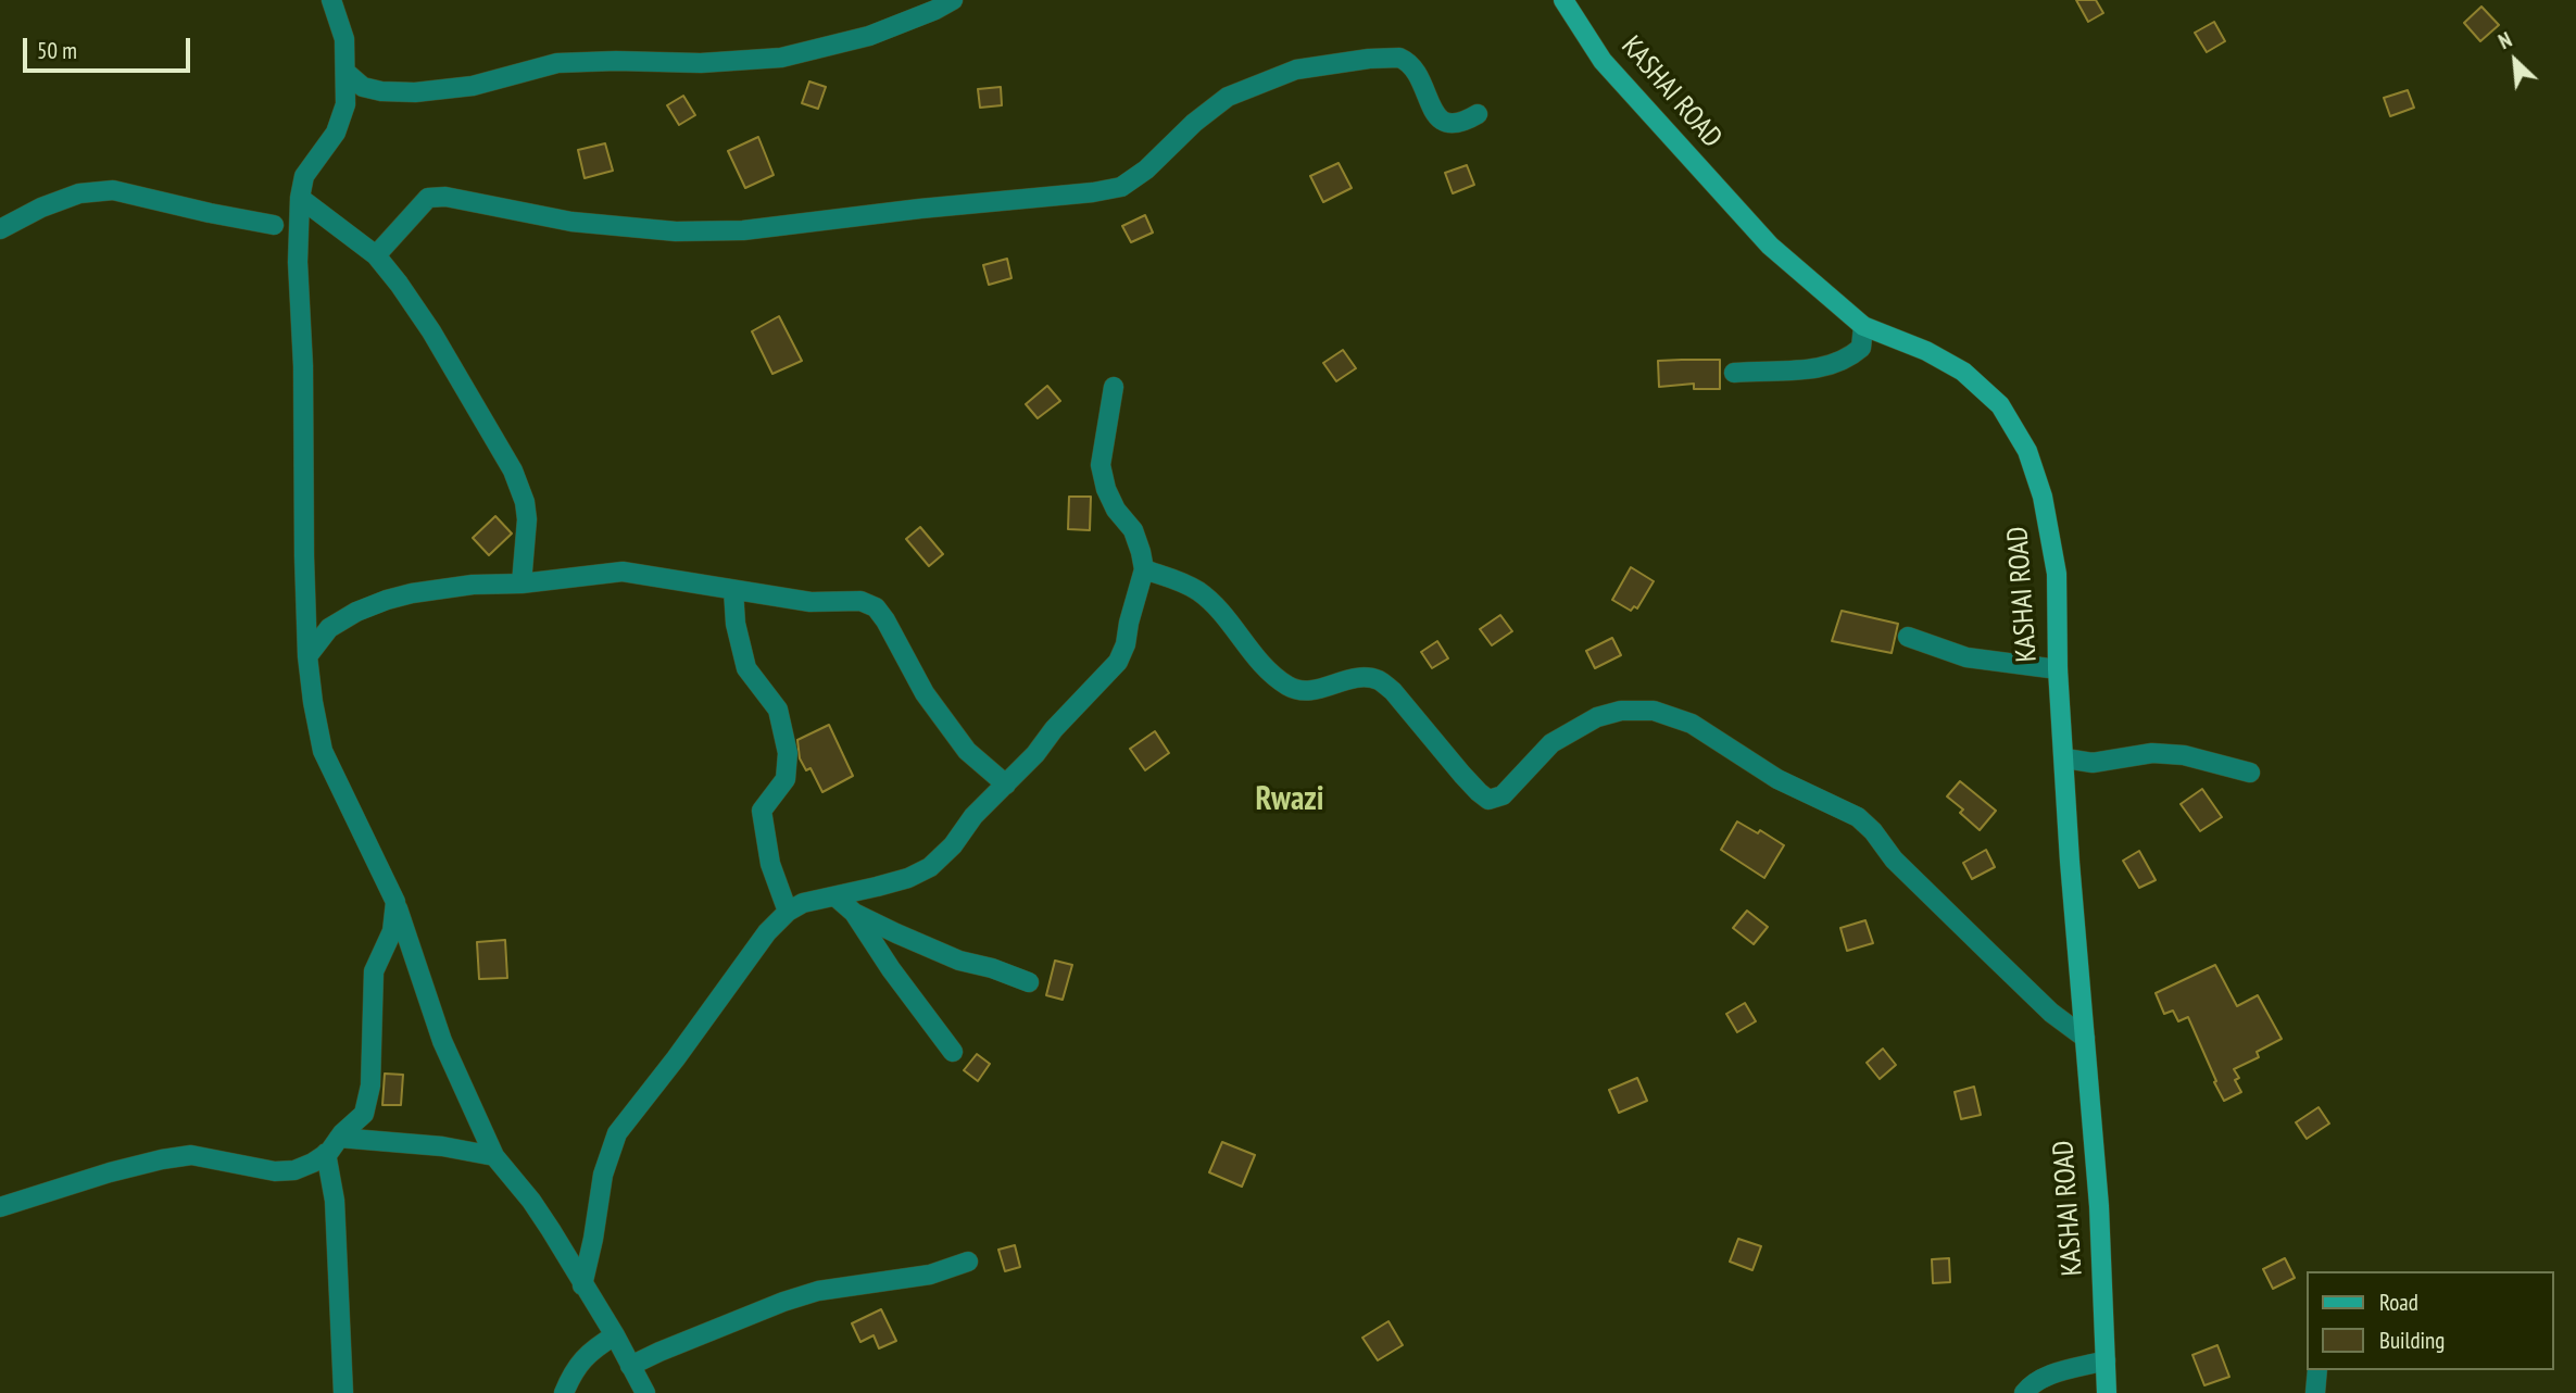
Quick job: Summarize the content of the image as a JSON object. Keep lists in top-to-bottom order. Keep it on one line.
{"streets":{"street":["KASHAI ROAD"]},"districts":["Rwazi"],"legend":["Road","Building"],"scale_bar":"50 m","north":"top left"}
